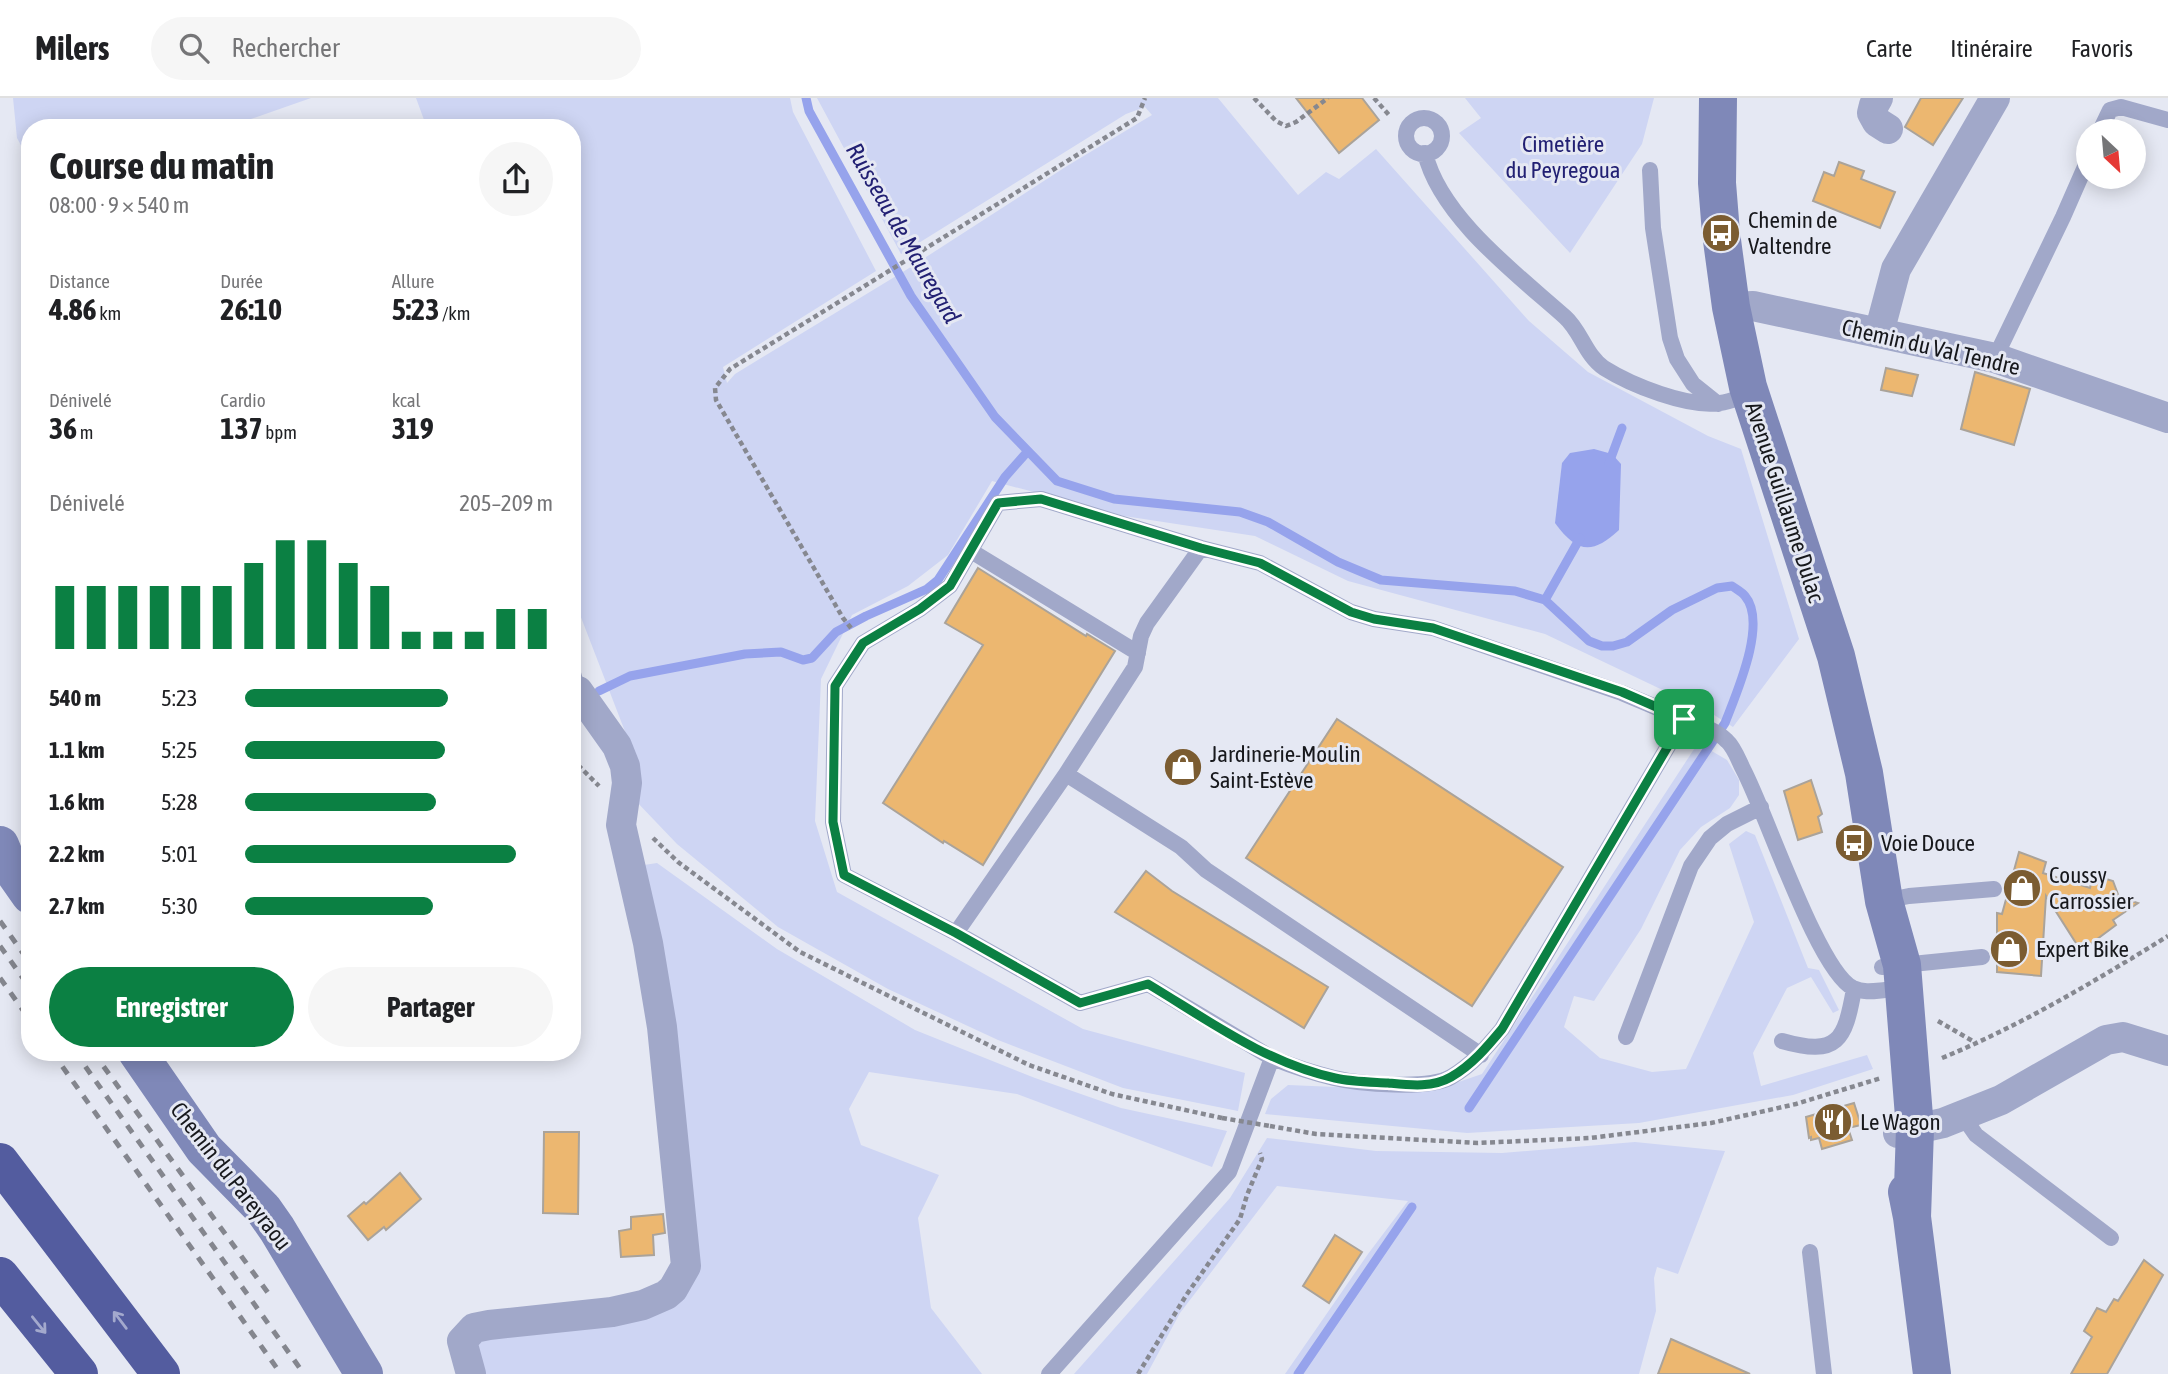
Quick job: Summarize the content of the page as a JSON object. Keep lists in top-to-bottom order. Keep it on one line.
{"streets":{"main road":["Avenue Guillaume Dulac","Chemin du Pareyraou"],"street":["Chemin du Val Tendre"]},"crossings":[["Chemin du Val Tendre","Avenue Guillaume Dulac"]],"water":["Ruisseau de Mauregard"],"parks":["Cimetière du Peyregoua"],"places":{"bus stop":["Chemin de Valtendre","Voie Douce"],"shop":["Jardinerie-Moulin Saint-Estève","Coussy Carrossier","Expert Bike"],"restaurant":["Le Wagon"]},"north":"bottom right","page":{"header":"Milers","search":"Rechercher","nav":["Carte","Itinéraire","Favoris"],"heading":["Course du matin","08:00 · 9 × 540 m"],"stats":[["Distance","4.86 km"],["Durée","26:10"],["Allure","5:23 /km"],["Dénivelé","36 m"],["Cardio","137 bpm"],["kcal","319"]],"chart":["Dénivelé","205–209 m"],"list":[{"name":"540 m","note":"5:23"},{"name":"1.1 km","note":"5:25"},{"name":"1.6 km","note":"5:28"},{"name":"2.2 km","note":"5:01"},{"name":"2.7 km","note":"5:30"}],"buttons":["Enregistrer","Partager"]}}
